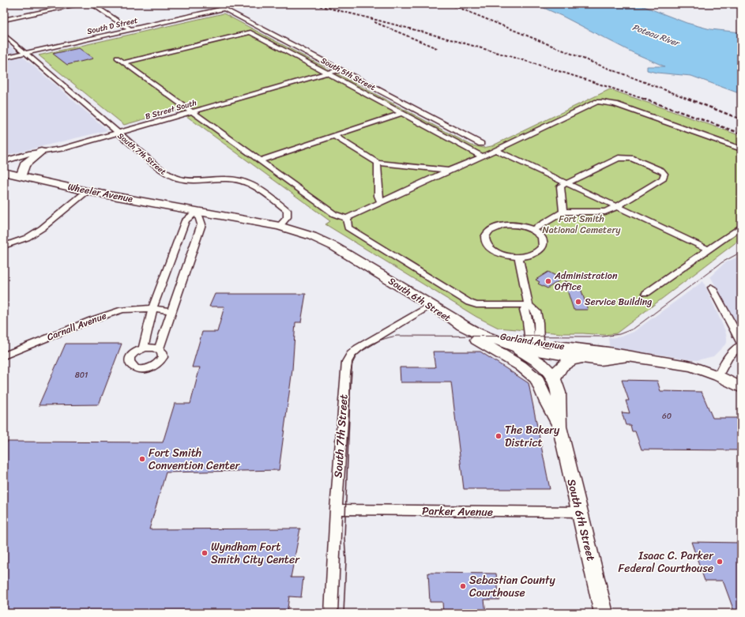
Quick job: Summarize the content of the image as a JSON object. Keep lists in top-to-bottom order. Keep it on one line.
{"streets":{"main road":["Wheeler Avenue","South 6th Street","Garland Avenue"],"street":["South D Street","South 5th Street","B Street South","South 7th Street","Carnall Avenue","Parker Avenue"]},"crossings":[["South D Street","South 5th Street"],["South D Street","South 7th Street"],["South 5th Street","B Street South"],["B Street South","South 7th Street"],["South 7th Street","South 6th Street"],["South 7th Street","Parker Avenue"],["South 6th Street","Garland Avenue"],["South 6th Street","Parker Avenue"]],"water":["Poteau River"],"parks":["Fort Smith National Cemetery"],"places":["Administration Office","Service Building","The Bakery District","Fort Smith Convention Center","Wyndham Fort Smith City Center","Isaac C. Parker Federal Courthouse","Sebastian County Courthouse"],"house_numbers":["801","60"]}
